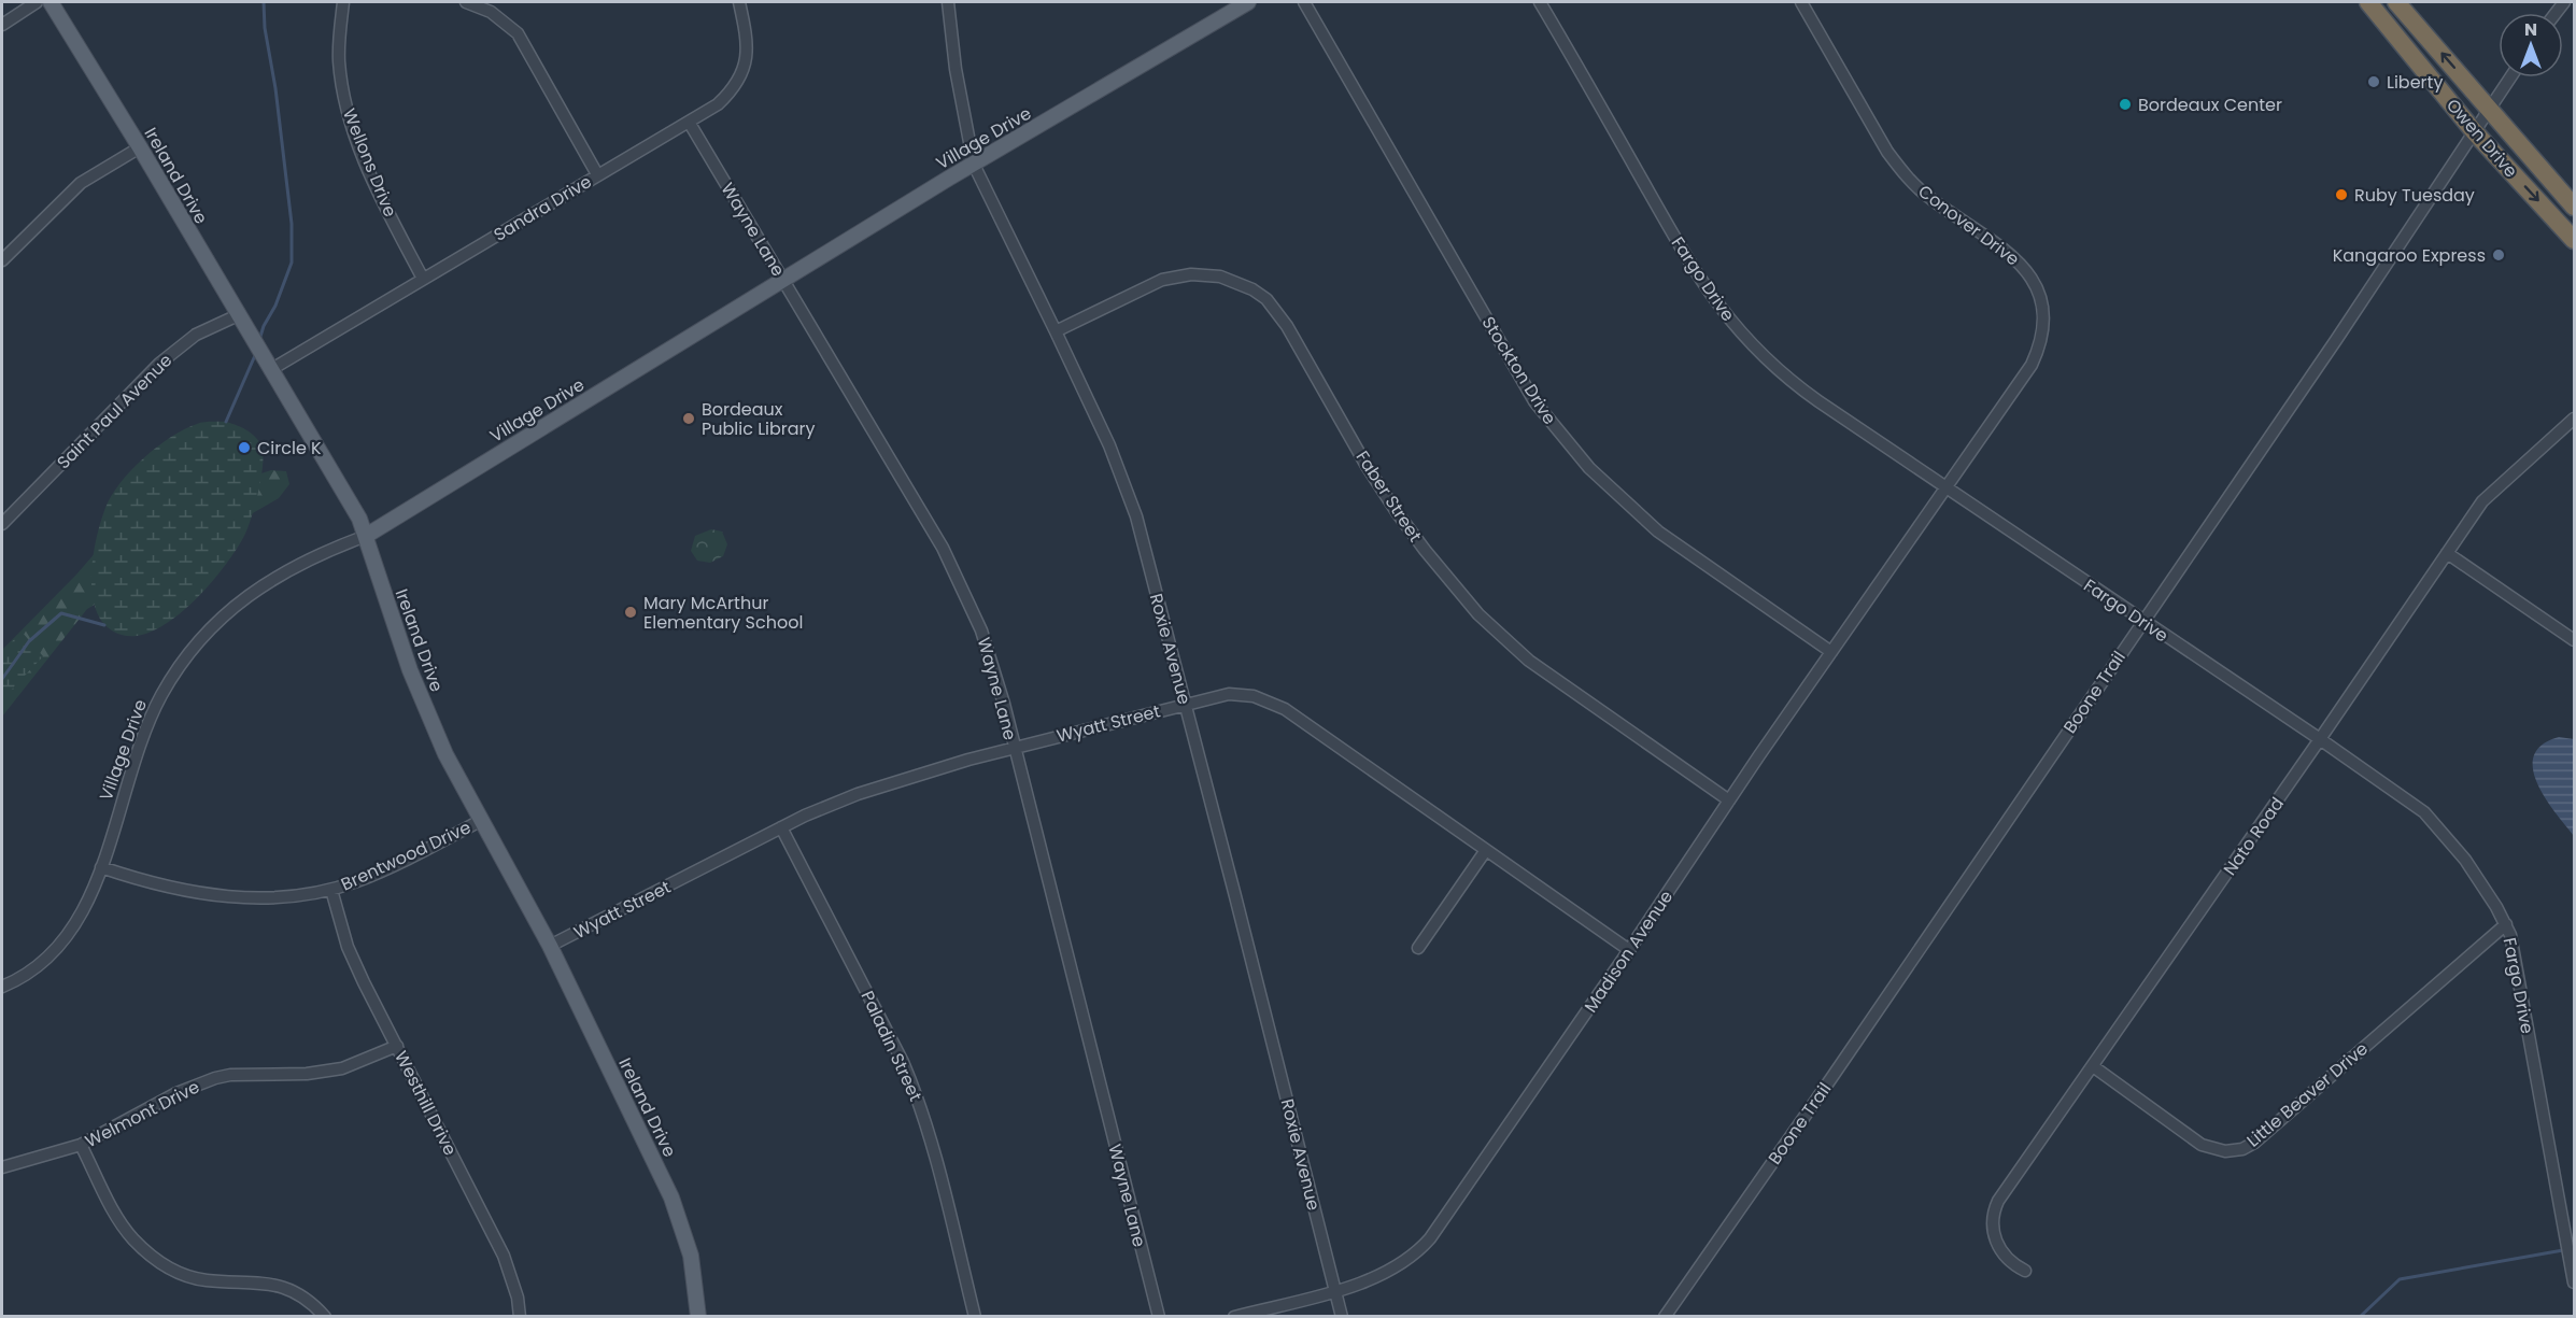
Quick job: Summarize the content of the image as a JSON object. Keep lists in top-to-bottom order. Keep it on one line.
{"streets":{"highway":["Owen Drive"],"main road":["Village Drive","Ireland Drive"],"street":["Wellons Drive","Sandra Drive","Conover Drive","Wayne Lane","Fargo Drive","Stockton Drive","Saint Paul Avenue","Faber Street","Roxie Avenue","Boone Trail","Wyatt Street","Nato Road","Brentwood Drive","Madison Avenue","Paladin Street","Little Beaver Drive","Westhill Drive","Welmont Drive"]},"crossings":[["Village Drive","Ireland Drive"],["Village Drive","Wayne Lane"],["Village Drive","Roxie Avenue"],["Village Drive","Brentwood Drive"],["Owen Drive","Boone Trail"],["Wellons Drive","Sandra Drive"],["Ireland Drive","Sandra Drive"],["Ireland Drive","Saint Paul Avenue"],["Ireland Drive","Wyatt Street"],["Ireland Drive","Brentwood Drive"],["Sandra Drive","Wayne Lane"],["Conover Drive","Fargo Drive"],["Conover Drive","Madison Avenue"],["Wayne Lane","Wyatt Street"],["Fargo Drive","Boone Trail"],["Fargo Drive","Nato Road"],["Fargo Drive","Madison Avenue"],["Fargo Drive","Little Beaver Drive"],["Stockton Drive","Madison Avenue"],["Faber Street","Roxie Avenue"],["Faber Street","Madison Avenue"],["Roxie Avenue","Wyatt Street"],["Roxie Avenue","Madison Avenue"],["Wyatt Street","Madison Avenue"],["Wyatt Street","Paladin Street"],["Nato Road","Little Beaver Drive"],["Brentwood Drive","Westhill Drive"],["Westhill Drive","Welmont Drive"]],"places":["Liberty","Bordeaux Center","Ruby Tuesday","Kangaroo Express","Bordeaux Public Library","Circle K","Mary McArthur Elementary School"],"north":"top"}
